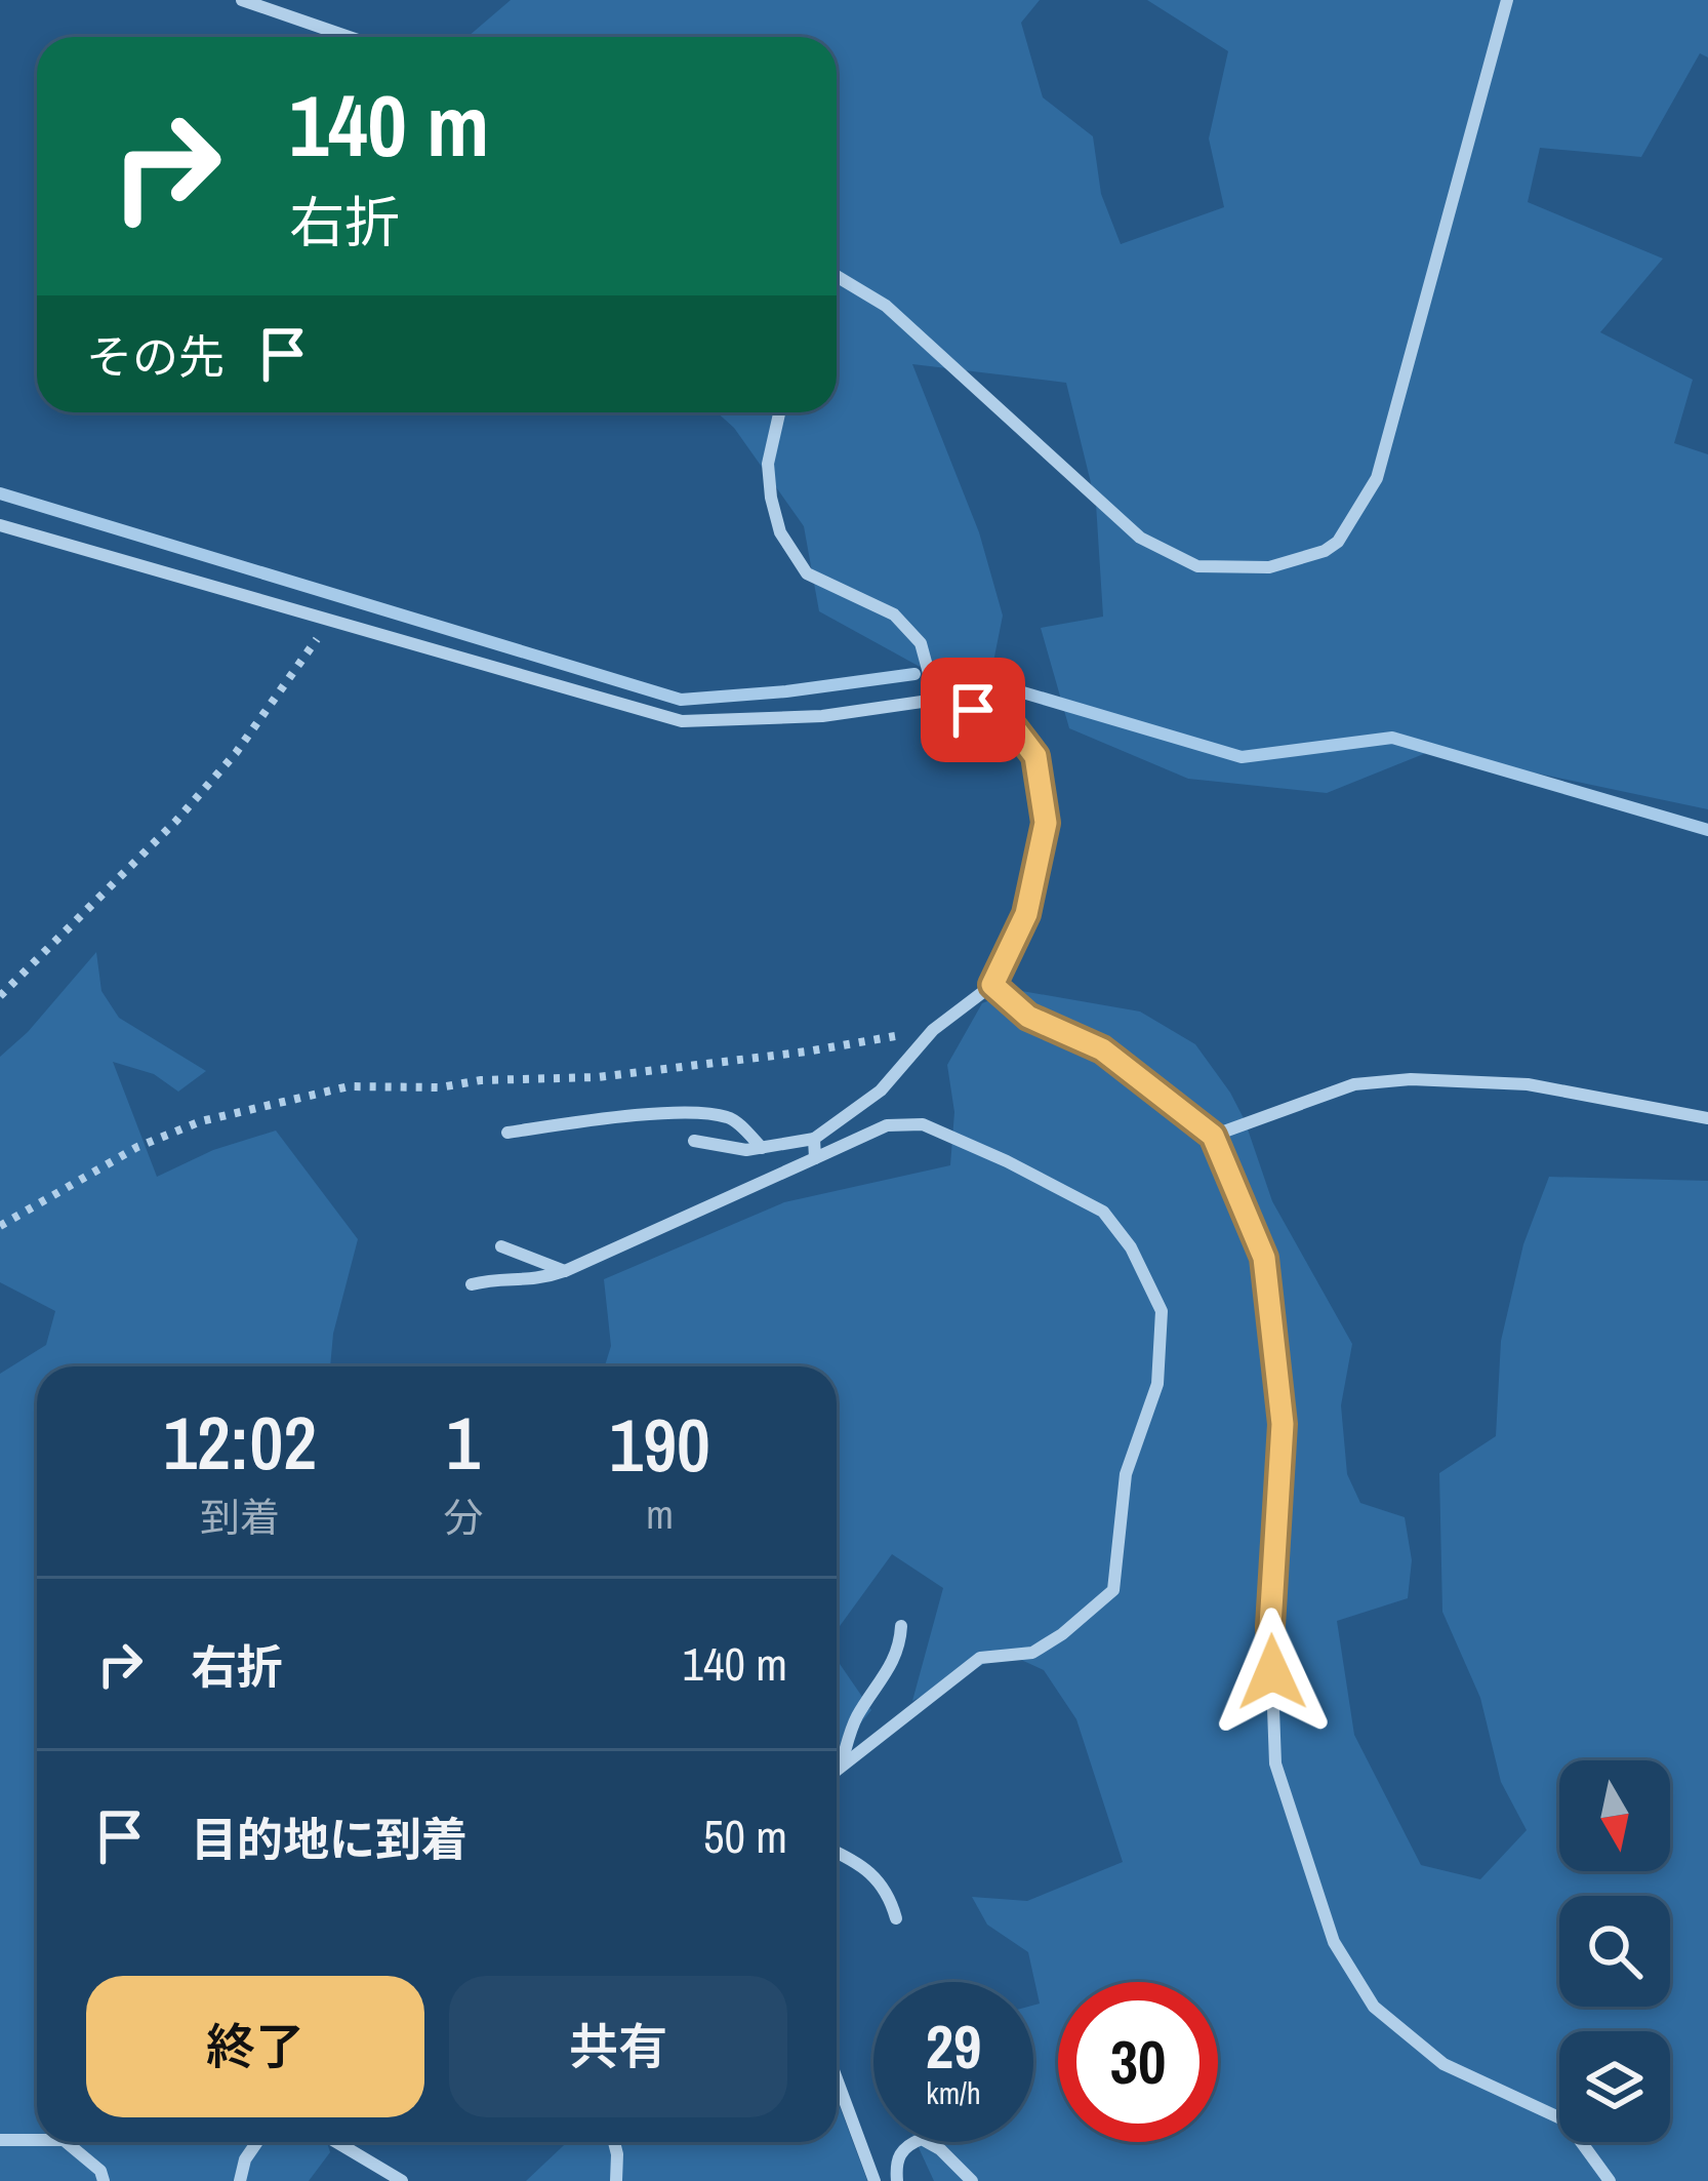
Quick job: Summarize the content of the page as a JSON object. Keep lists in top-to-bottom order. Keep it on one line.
{"north":"bottom","page":{"turn":["140 m","右折"],"then":"その先","eta":["12:02","到着","1","分","190","m"],"list":[{"name":"右折","value":"140 m"},{"name":"目的地に到着","value":"50 m"}],"buttons":["終了","共有"],"speed":"29 km/h","limit":"30"}}
